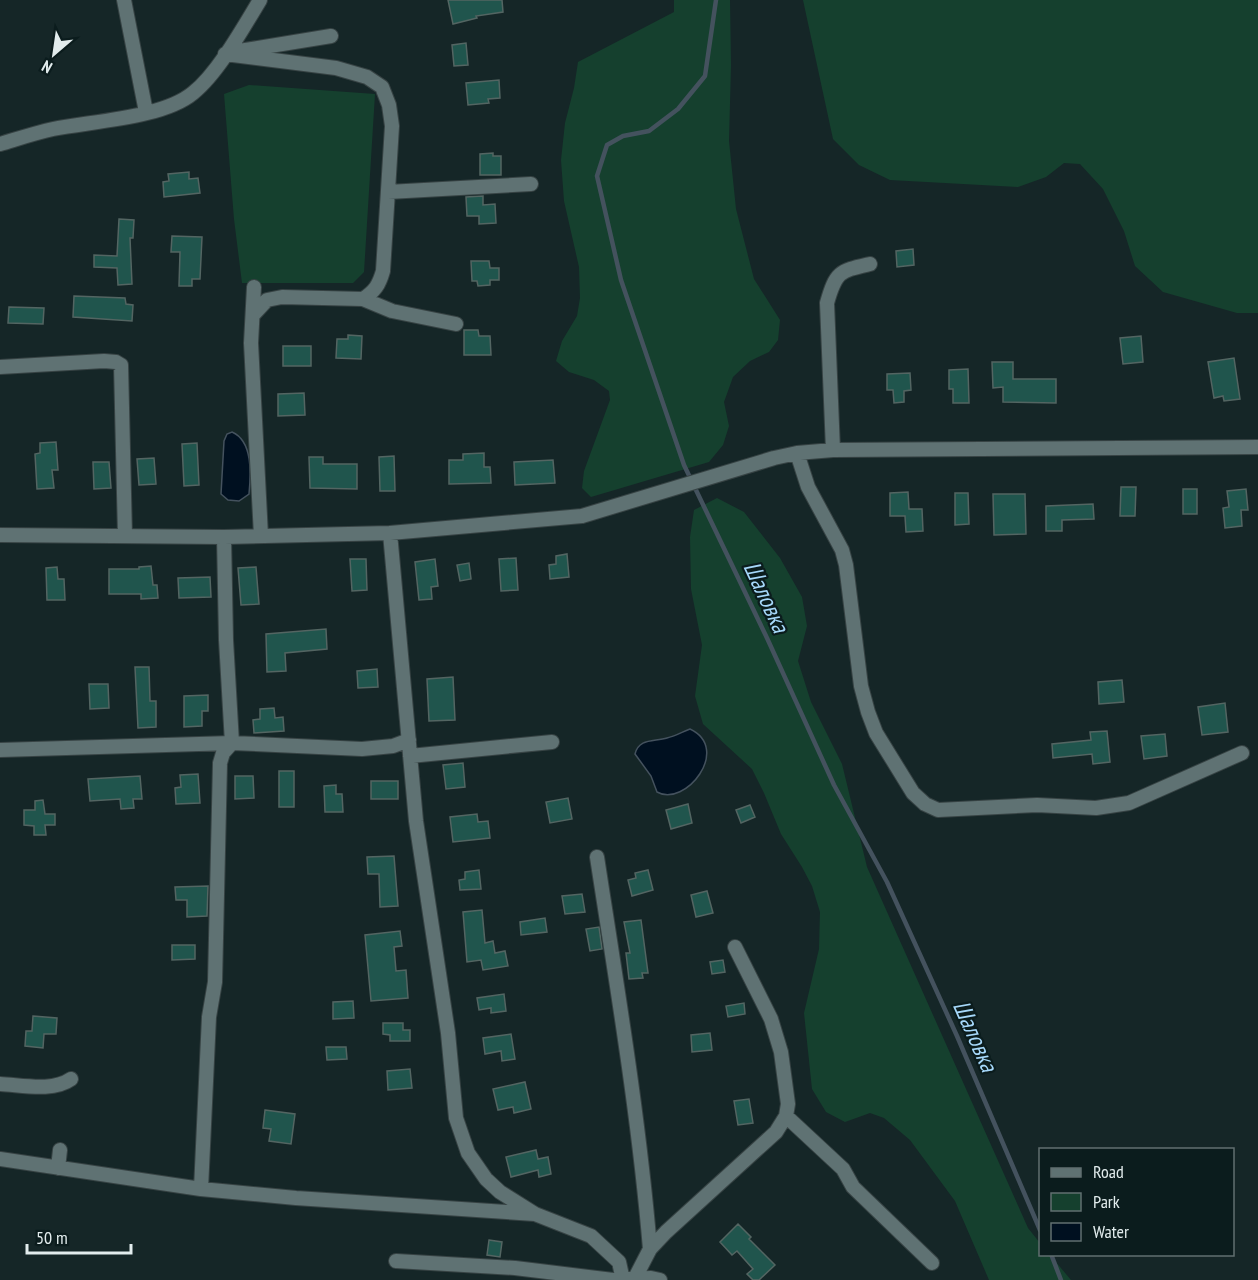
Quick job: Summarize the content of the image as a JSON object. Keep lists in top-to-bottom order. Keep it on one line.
{"water":["Шаловка"],"legend":["Road","Park","Water"],"scale_bar":"50 m","north":"bottom left"}
